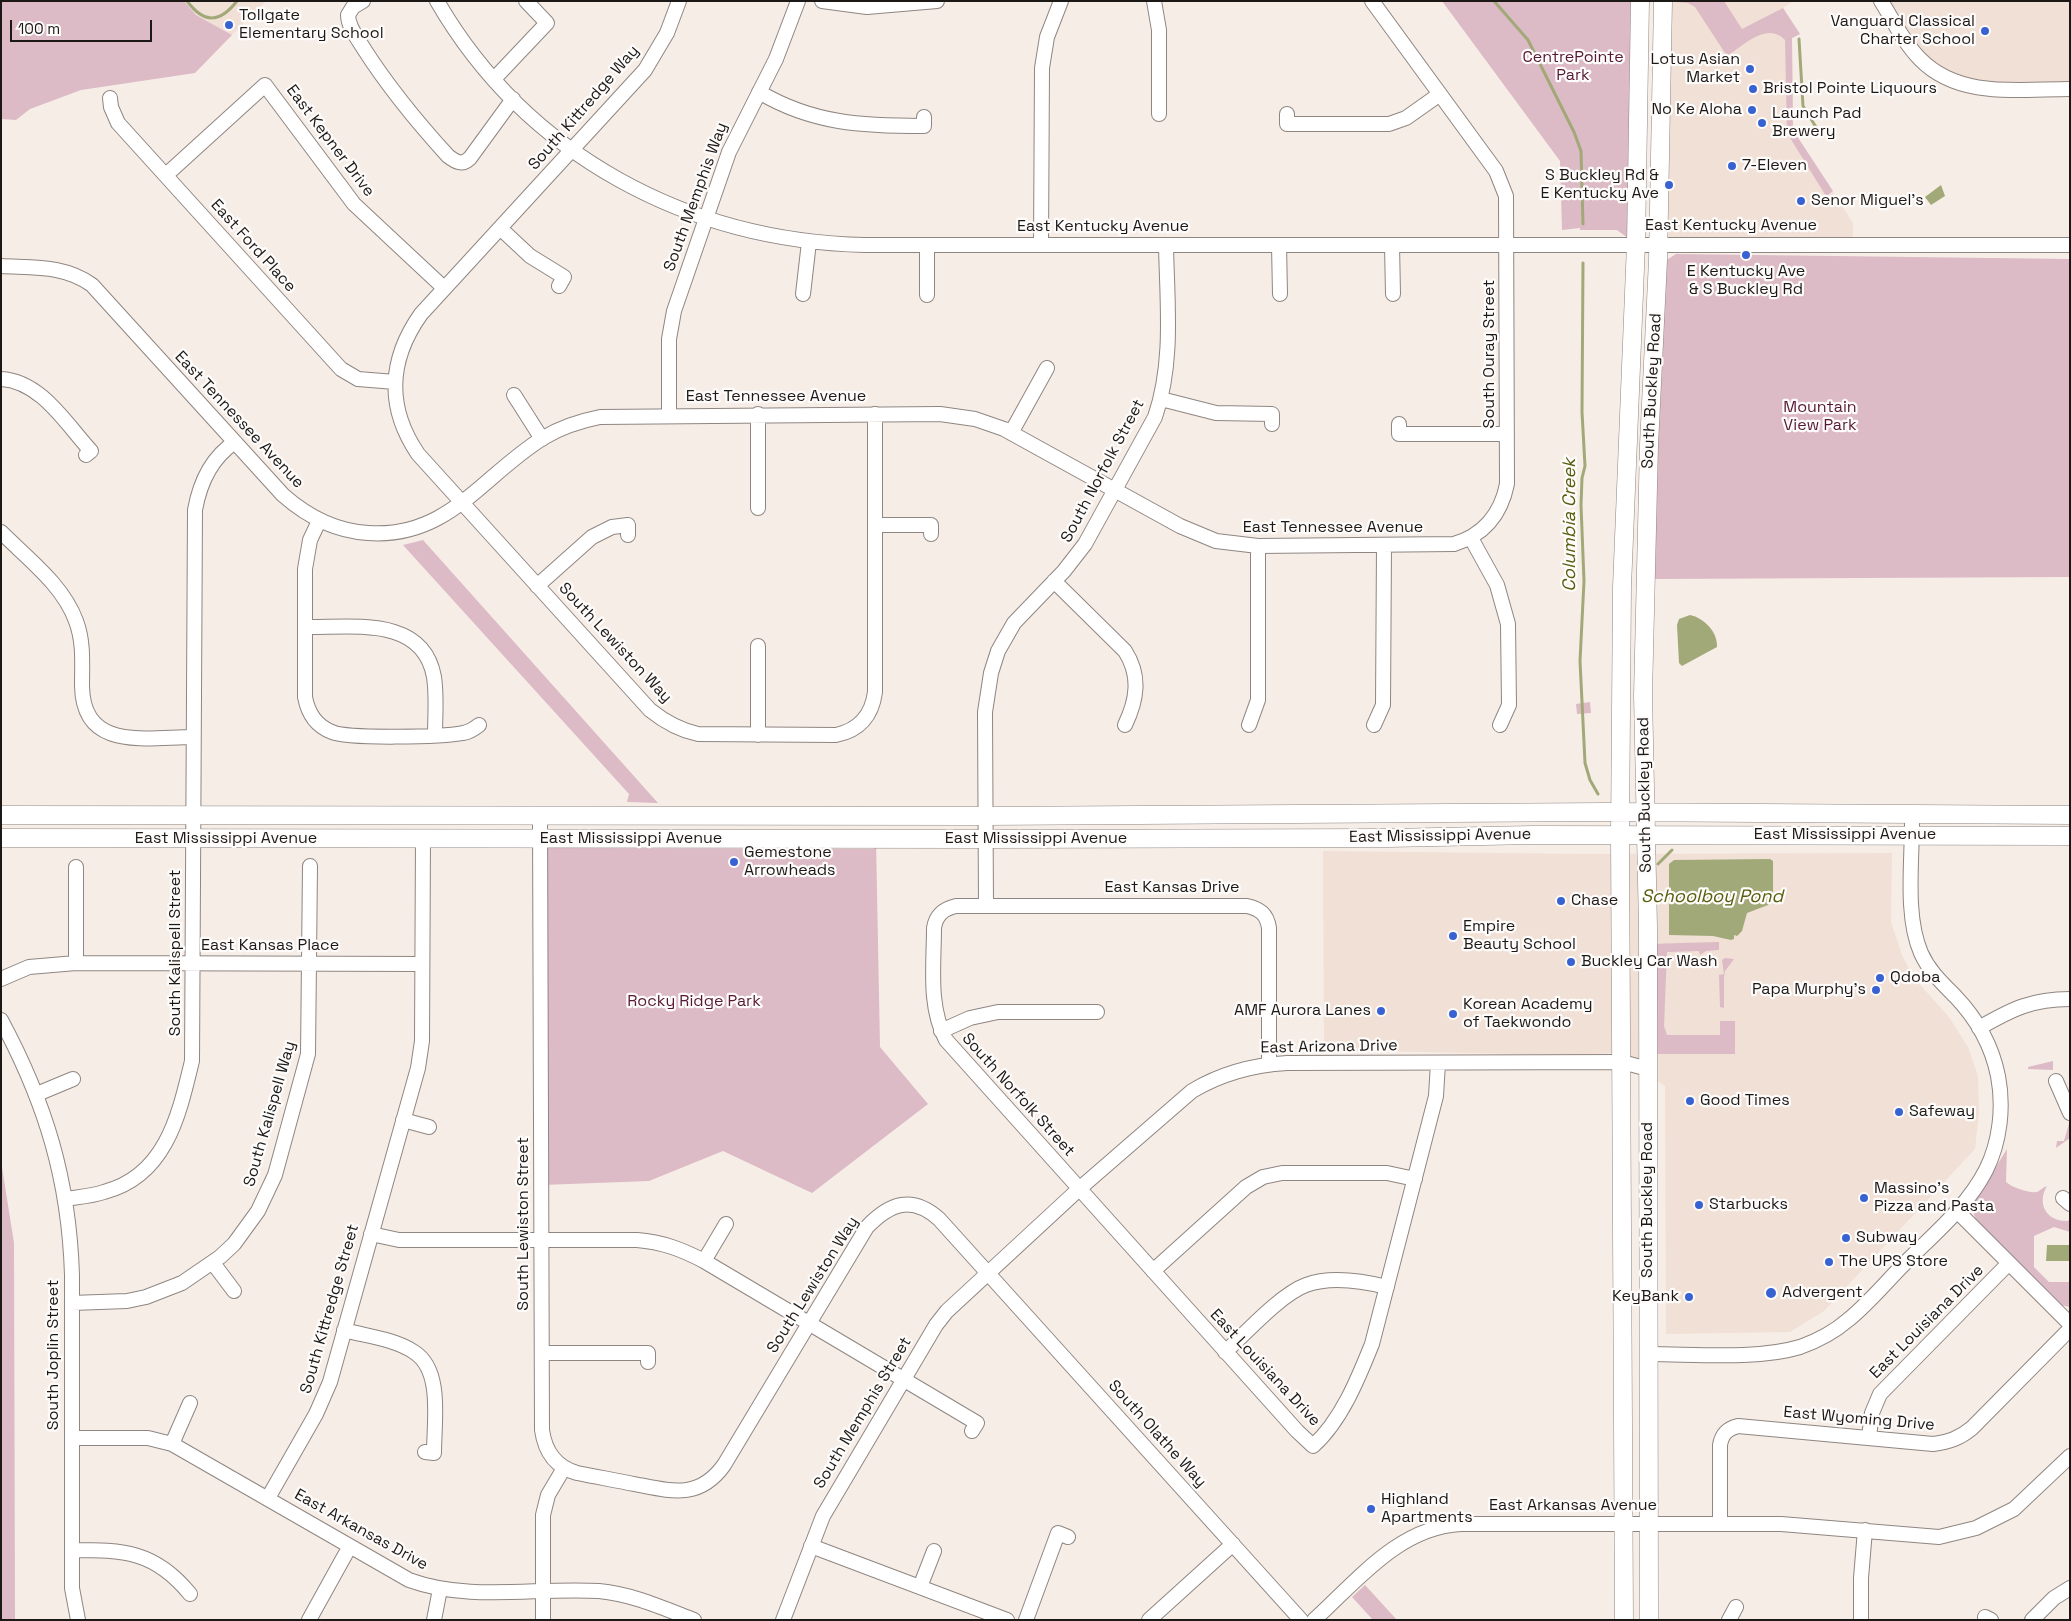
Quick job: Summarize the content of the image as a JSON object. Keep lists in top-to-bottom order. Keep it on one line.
{"streets":{"main road":["South Buckley Road","East Mississippi Avenue"],"street":["South Kittredge Way","East Kepner Drive","South Memphis Way","East Kentucky Avenue","East Ford Place","South Ouray Street","East Tennessee Avenue","South Norfolk Street","South Lewiston Way","East Kansas Drive","East Kansas Place","South Kalispell Street","East Arizona Drive","South Kalispell Way","South Lewiston Street","South Kittredge Street","East Louisiana Drive","South Joplin Street","South Memphis Street","East Wyoming Drive","South Olathe Way","East Arkansas Avenue","East Arkansas Drive"]},"crossings":[["South Kittredge Way","East Kepner Drive"],["South Kittredge Way","East Kentucky Avenue"],["South Kittredge Way","East Ford Place"],["South Kittredge Way","East Tennessee Avenue"],["South Kittredge Way","South Lewiston Way"],["East Kepner Drive","East Ford Place"],["South Memphis Way","East Kentucky Avenue"],["South Memphis Way","East Tennessee Avenue"],["East Kentucky Avenue","South Ouray Street"],["East Kentucky Avenue","South Buckley Road"],["East Kentucky Avenue","South Norfolk Street"],["South Ouray Street","East Tennessee Avenue"],["South Buckley Road","East Mississippi Avenue"],["South Buckley Road","East Arizona Drive"],["South Buckley Road","East Arkansas Avenue"],["East Tennessee Avenue","South Norfolk Street"],["East Tennessee Avenue","South Lewiston Way"],["East Tennessee Avenue","South Kalispell Street"],["South Norfolk Street","East Mississippi Avenue"],["South Norfolk Street","East Kansas Drive"],["South Norfolk Street","East Arizona Drive"],["South Norfolk Street","East Louisiana Drive"],["South Lewiston Way","South Lewiston Street"],["South Lewiston Way","South Memphis Street"],["South Lewiston Way","South Olathe Way"],["East Mississippi Avenue","South Kalispell Street"],["East Mississippi Avenue","South Lewiston Street"],["East Mississippi Avenue","South Kittredge Street"],["East Kansas Drive","East Arizona Drive"],["East Kansas Place","South Kalispell Street"],["East Kansas Place","South Kalispell Way"],["East Kansas Place","South Kittredge Street"],["South Kalispell Street","South Joplin Street"],["East Arizona Drive","East Louisiana Drive"],["East Arizona Drive","South Memphis Street"],["South Kalispell Way","South Joplin Street"],["South Kittredge Street","East Arkansas Drive"],["East Louisiana Drive","East Wyoming Drive"],["South Joplin Street","East Arkansas Drive"],["South Memphis Street","South Olathe Way"],["East Wyoming Drive","East Arkansas Avenue"]],"water":["Columbia Creek","Schoolboy Pond"],"parks":["CentrePointe Park","Mountain View Park","Rocky Ridge Park"],"places":["Tollgate Elementary School","Vanguard Classical Charter School","Lotus Asian Market","Bristol Pointe Liquours","No Ke Aloha","Launch Pad Brewery","7-Eleven","S Buckley Rd & E Kentucky Ave","Senor Miguel's","E Kentucky Ave & S Buckley Rd","Gemestone Arrowheads","Chase","Empire Beauty School","Buckley Car Wash","Qdoba","Papa Murphy's","AMF Aurora Lanes","Korean Academy of Taekwondo","Good Times","Safeway","Massino's Pizza and Pasta","Starbucks","Subway","The UPS Store","Advergent","KeyBank","Highland Apartments"],"scale_bar":"100 m"}
